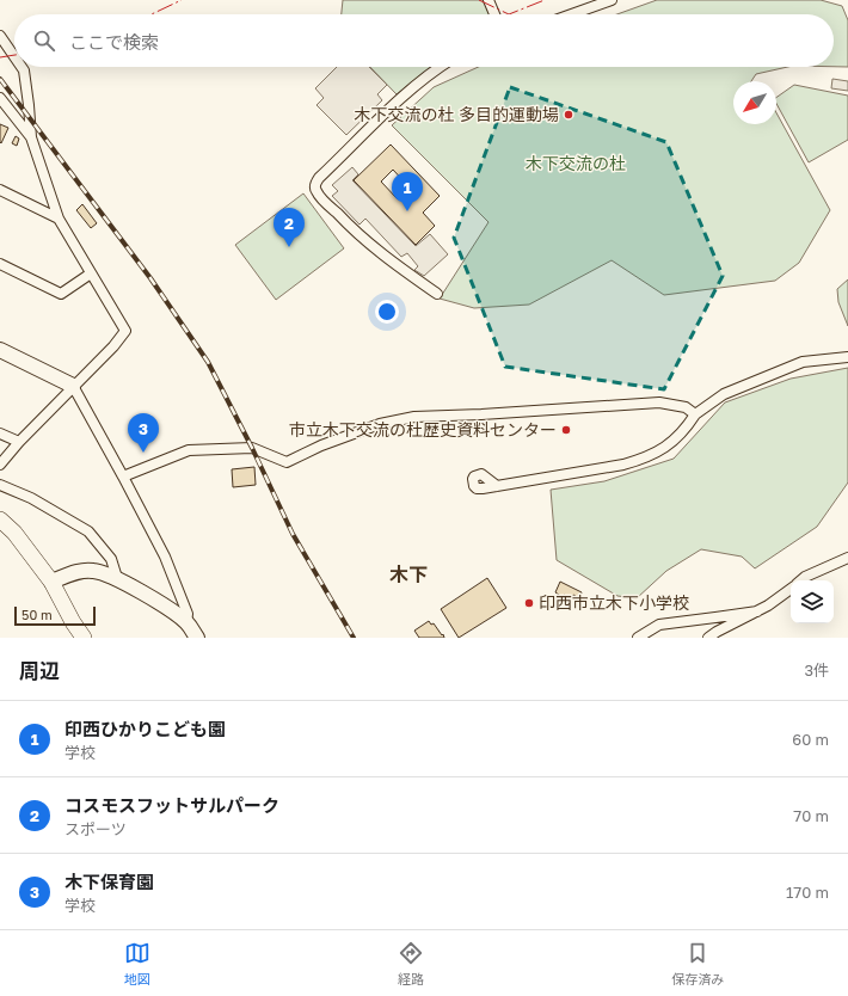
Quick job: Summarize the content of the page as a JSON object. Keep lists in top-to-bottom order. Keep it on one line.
{"districts":["木下"],"parks":["木下交流の杜"],"places":["木下交流の杜 多目的運動場","市立木下交流の杜歴史資料センター","印西市立木下小学校"],"scale_bar":"50 m","north":"bottom left","page":{"search":"ここで検索","pins":["1","2","3"],"scale":"50 m","heading":["周辺","3件"],"list":[{"mark":"1","name":"印西ひかりこども園","note":"学校","value":"60 m"},{"mark":"2","name":"コスモスフットサルパーク","note":"スポーツ","value":"70 m"},{"mark":"3","name":"木下保育園","note":"学校","value":"170 m"}],"nav":["地図","経路","保存済み"]}}
